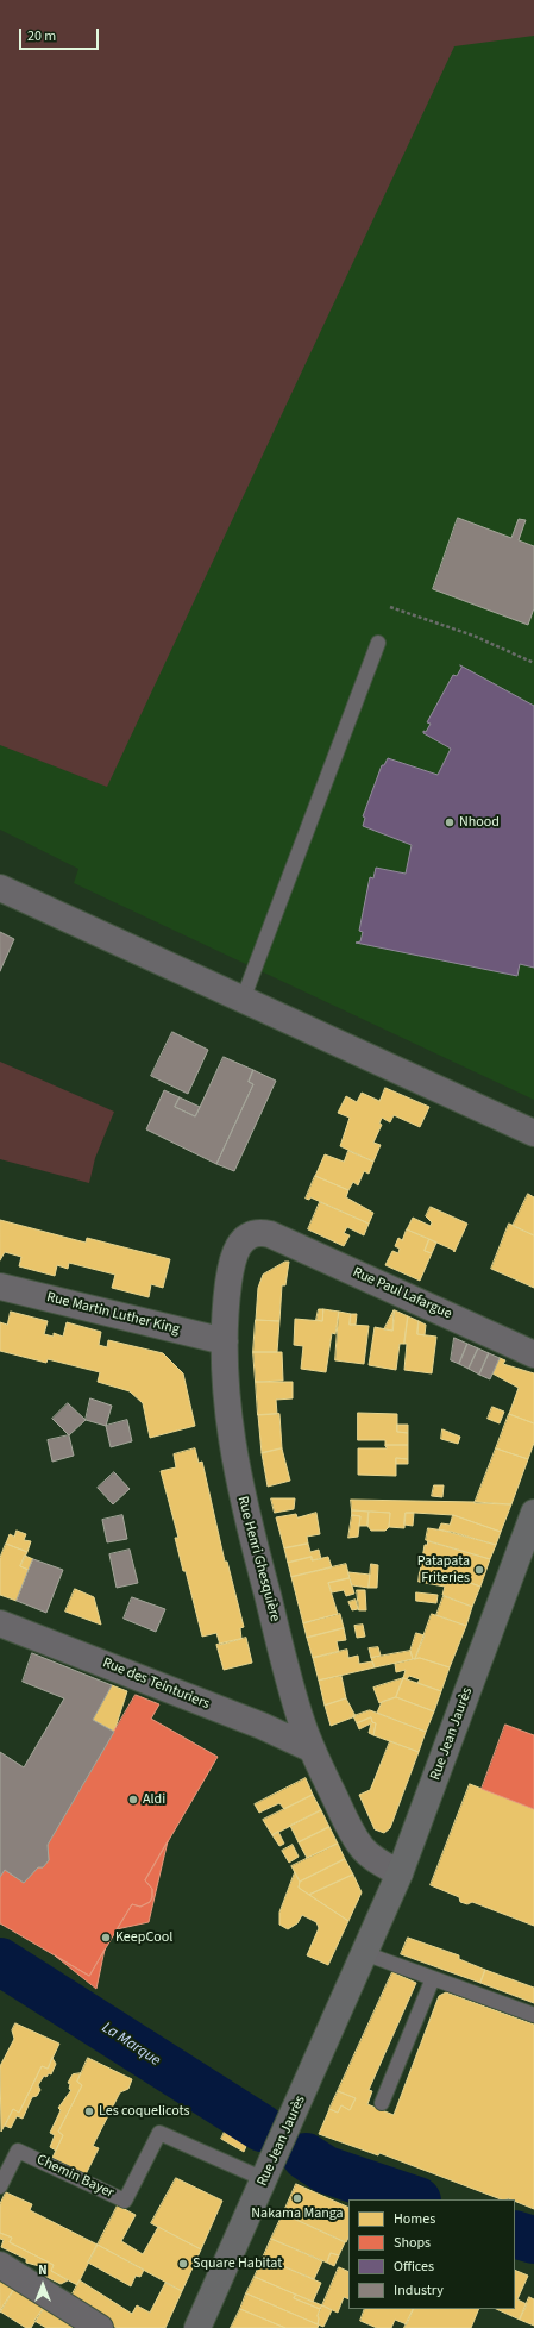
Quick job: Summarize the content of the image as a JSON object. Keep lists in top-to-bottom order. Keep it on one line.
{"streets":{"main road":["Rue Jean Jaurès"],"street":["Rue Paul Lafargue","Rue Martin Luther King","Rue Henri Ghesquière","Rue des Teinturiers"],"lane":["Chemin Bayer"]},"crossings":[["Rue Paul Lafargue","Rue Henri Ghesquière"],["Rue Martin Luther King","Rue Henri Ghesquière"],["Rue Henri Ghesquière","Rue des Teinturiers"],["Rue Henri Ghesquière","Rue Jean Jaurès"],["Rue Jean Jaurès","Chemin Bayer"]],"water":["La Marque"],"places":["Nhood","Patapata Friteries","Aldi","KeepCool","Les coquelicots","Nakama Manga","Square Habitat"],"legend":["Homes","Shops","Offices","Industry"],"scale_bar":"20 m","north":"top"}
